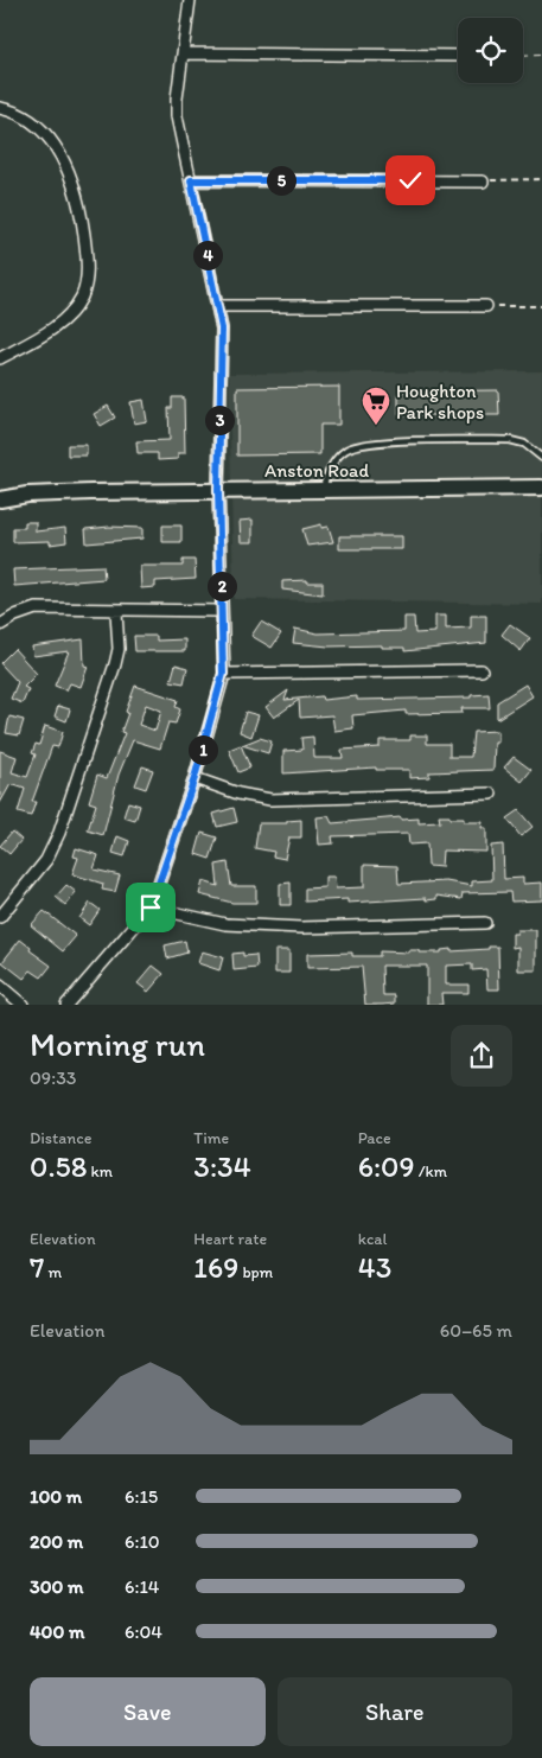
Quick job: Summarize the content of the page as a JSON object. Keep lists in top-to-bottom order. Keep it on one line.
{"streets":{"main road":["Anston Road"]},"places":{"supermarket":["Houghton Park shops"]},"page":{"pins":["5","4","3","2","1"],"heading":["Morning run","09:33"],"stats":[["Distance","0.58 km"],["Time","3:34"],["Pace","6:09 /km"],["Elevation","7 m"],["Heart rate","169 bpm"],["kcal","43"]],"chart":["Elevation","60–65 m"],"list":[{"name":"100 m","note":"6:15"},{"name":"200 m","note":"6:10"},{"name":"300 m","note":"6:14"},{"name":"400 m","note":"6:04"}],"buttons":["Save","Share"]}}
